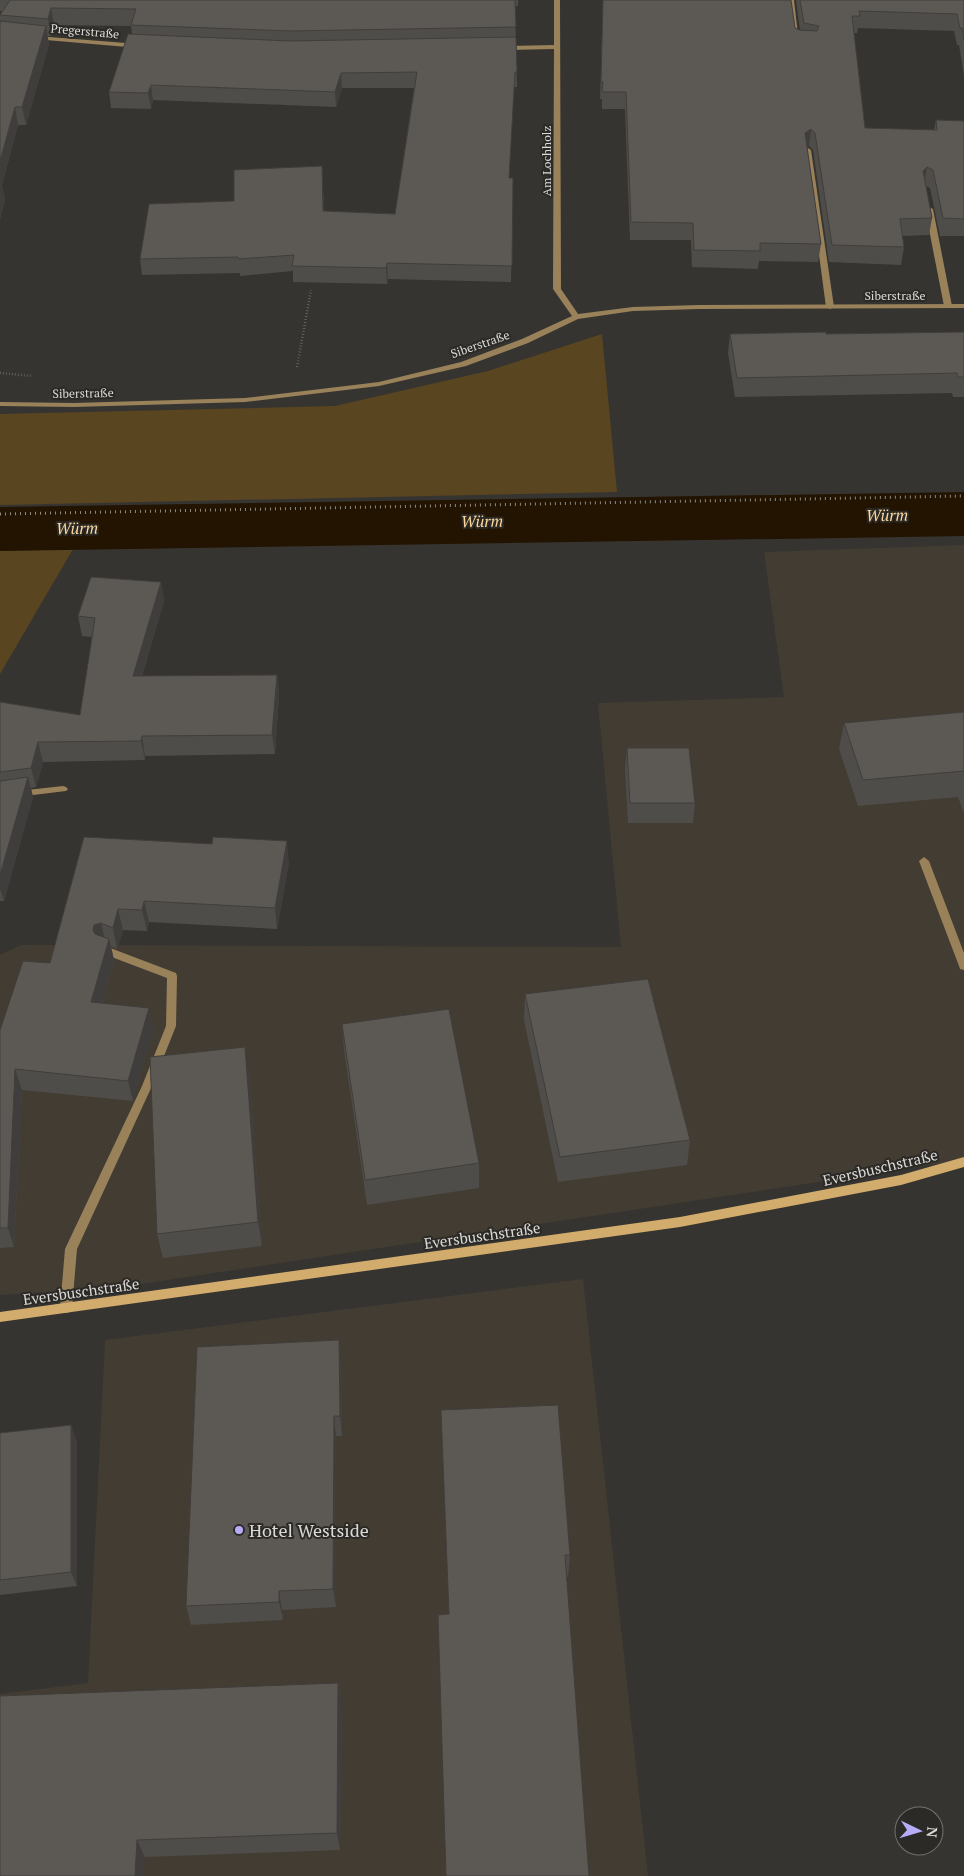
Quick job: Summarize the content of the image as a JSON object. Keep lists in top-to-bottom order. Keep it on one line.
{"streets":{"main road":["Eversbuschstraße"],"street":["Pregerstraße","Am Lochholz","Siberstraße"]},"crossings":[["Am Lochholz","Siberstraße"]],"water":["Würm"],"places":["Hotel Westside"],"north":"right"}
